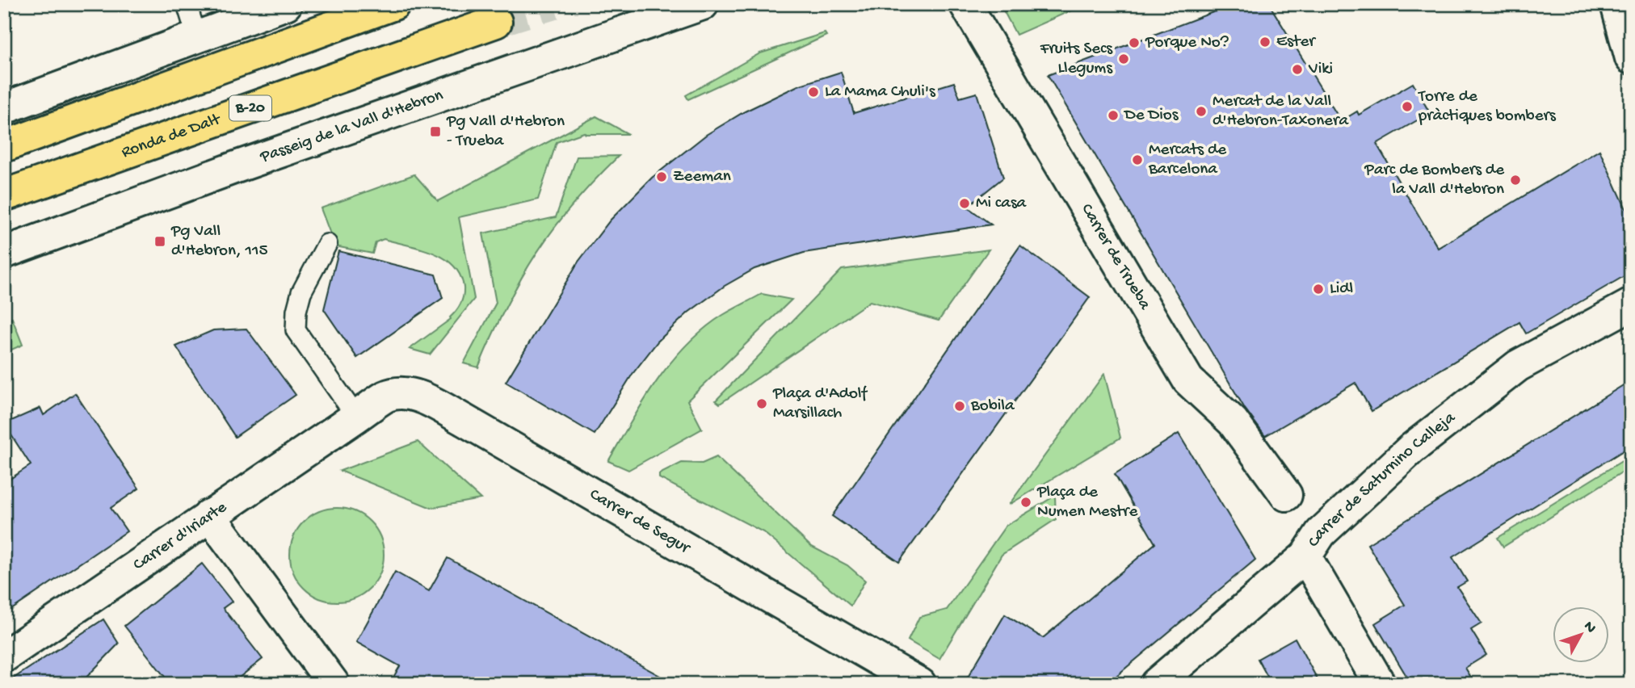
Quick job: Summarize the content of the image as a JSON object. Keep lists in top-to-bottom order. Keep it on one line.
{"streets":{"highway":["B-20","Ronda de Dalt"],"street":["Passeig de la Vall d'Hebron","Carrer de Trueba","Carrer de Saturnino Calleja","Carrer de Segur","Carrer d'Iriarte"]},"crossings":[["Carrer de Segur","Carrer d'Iriarte"]],"places":{"other":["Ester","Porque No?","Fruits Secs Llegums","Viki","La Mama Chuli's","Torre de pràctiques bombers","Mercat de la Vall d'Hebron-Taxonera","De Dios","Mercats de Barcelona","Zeeman","Parc de Bombers de la Vall d'Hebron","Mi casa","Lidl","Plaça d'Adolf Marsillach","Bobila","Plaça de Numen Mestre"],"transit":["Pg Vall d'Hebron - Trueba","Pg Vall d'Hebron, 115"]},"north":"top right"}
